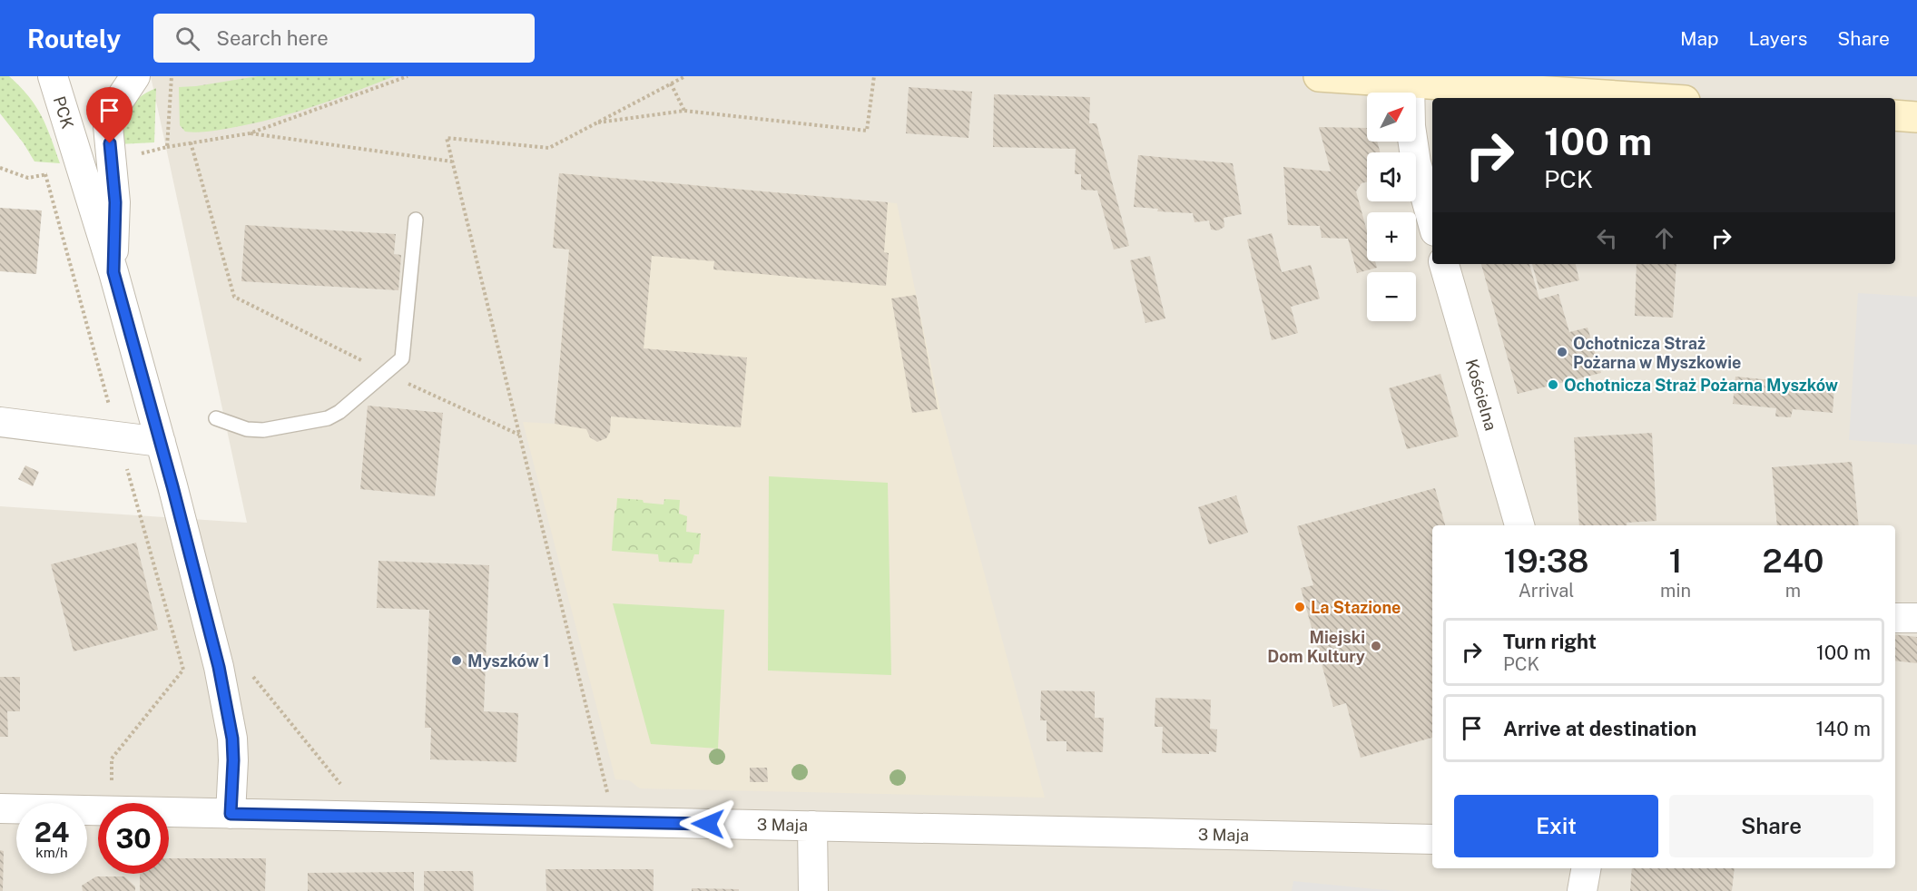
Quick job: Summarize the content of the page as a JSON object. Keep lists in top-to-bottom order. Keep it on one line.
{"streets":{"street":["PCK","Kościelna","3 Maja"]},"crossings":[["PCK","3 Maja"]],"places":["Ochotnicza Straż Pożarna w Myszkowie","Ochotnicza Straż Pożarna Myszków","La Stazione","Miejski Dom Kultury","Myszków 1"],"north":"top right","page":{"header":"Routely","search":"Search here","nav":["Map","Layers","Share"],"map_buttons":["+","−"],"turn":["100 m","PCK"],"eta":["19:38","Arrival","1","min","240","m"],"list":[{"name":"Turn right","note":"PCK","value":"100 m"},{"name":"Arrive at destination","value":"140 m"}],"buttons":["Exit","Share"],"speed":"24 km/h","limit":"30"}}
